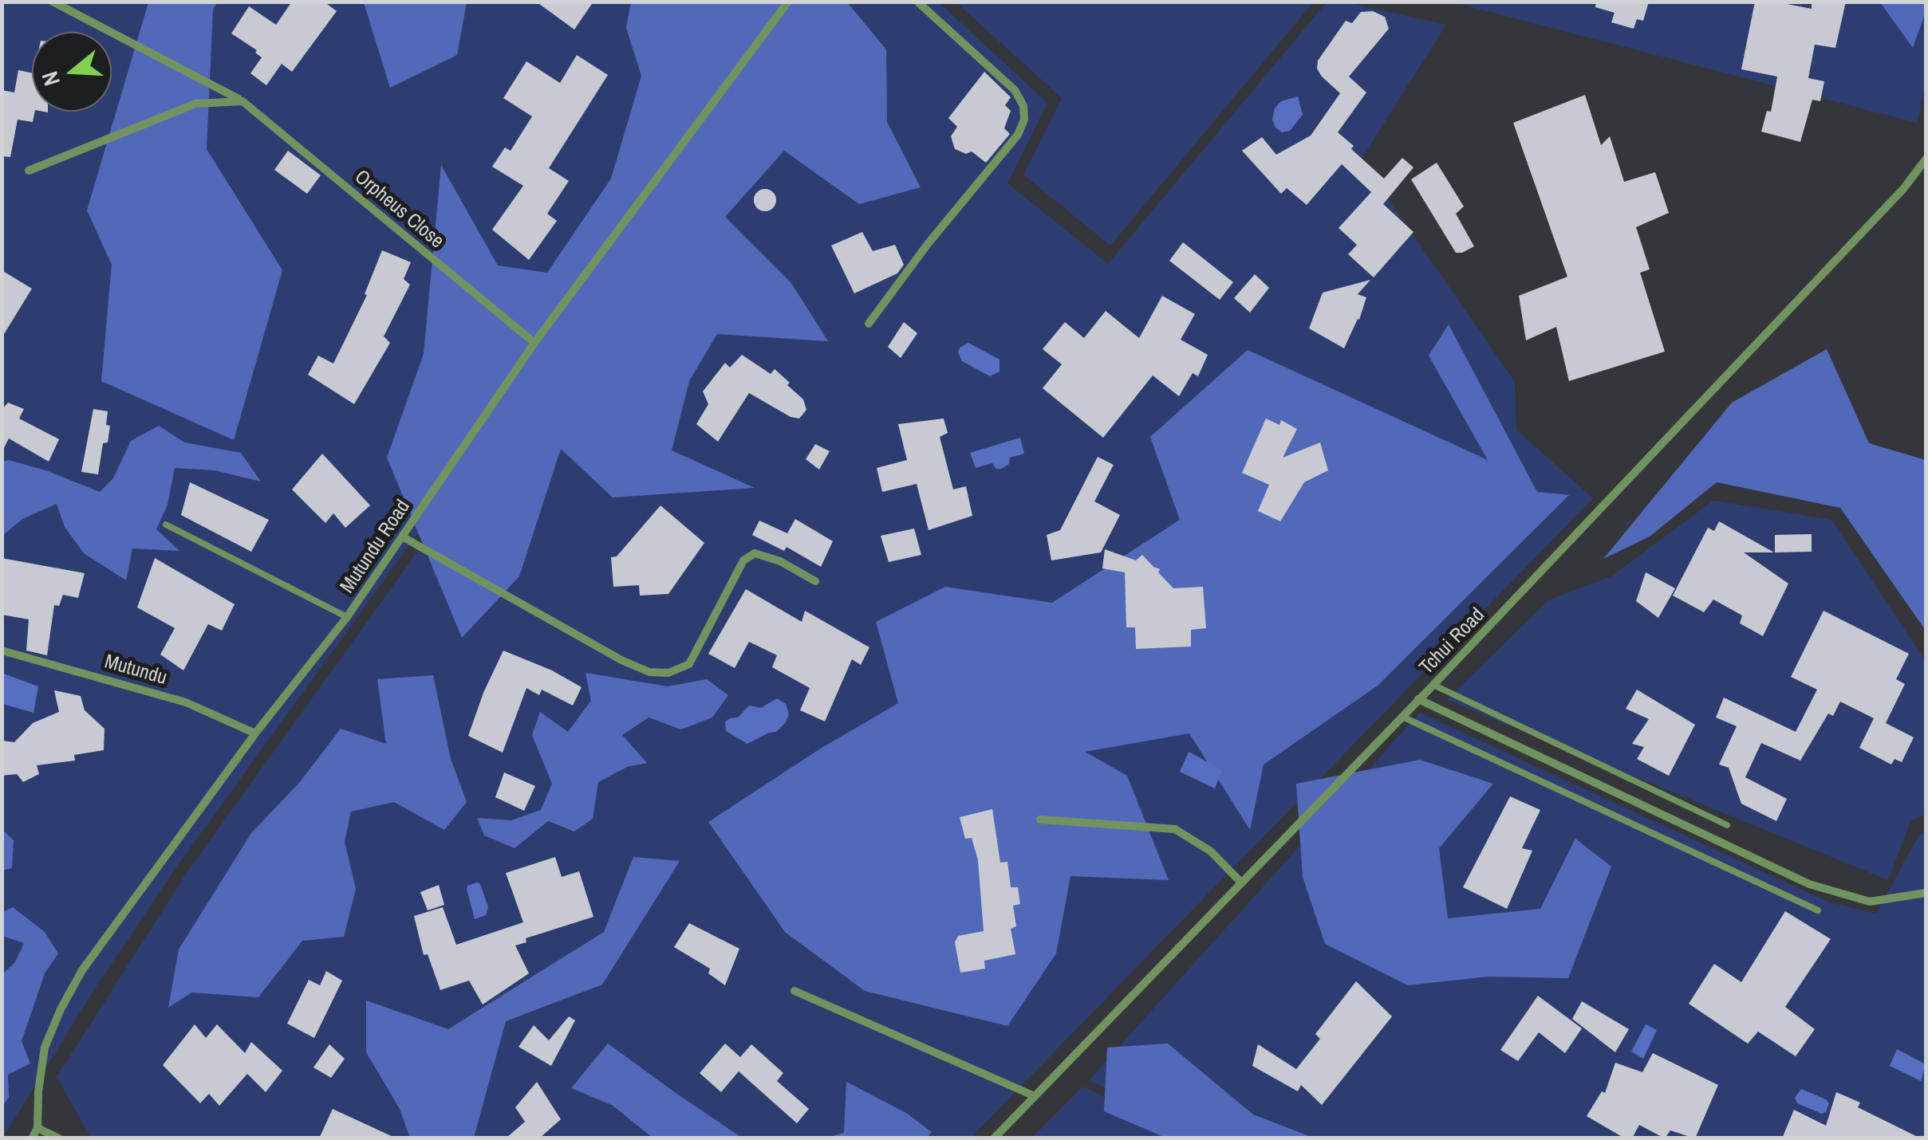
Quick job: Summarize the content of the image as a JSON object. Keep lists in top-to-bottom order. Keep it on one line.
{"streets":{"street":["Orpheus Close","Mutundu Road","Tchui Road","Mutundu"]},"crossings":[["Orpheus Close","Mutundu Road"],["Mutundu Road","Mutundu"]],"north":"left"}
